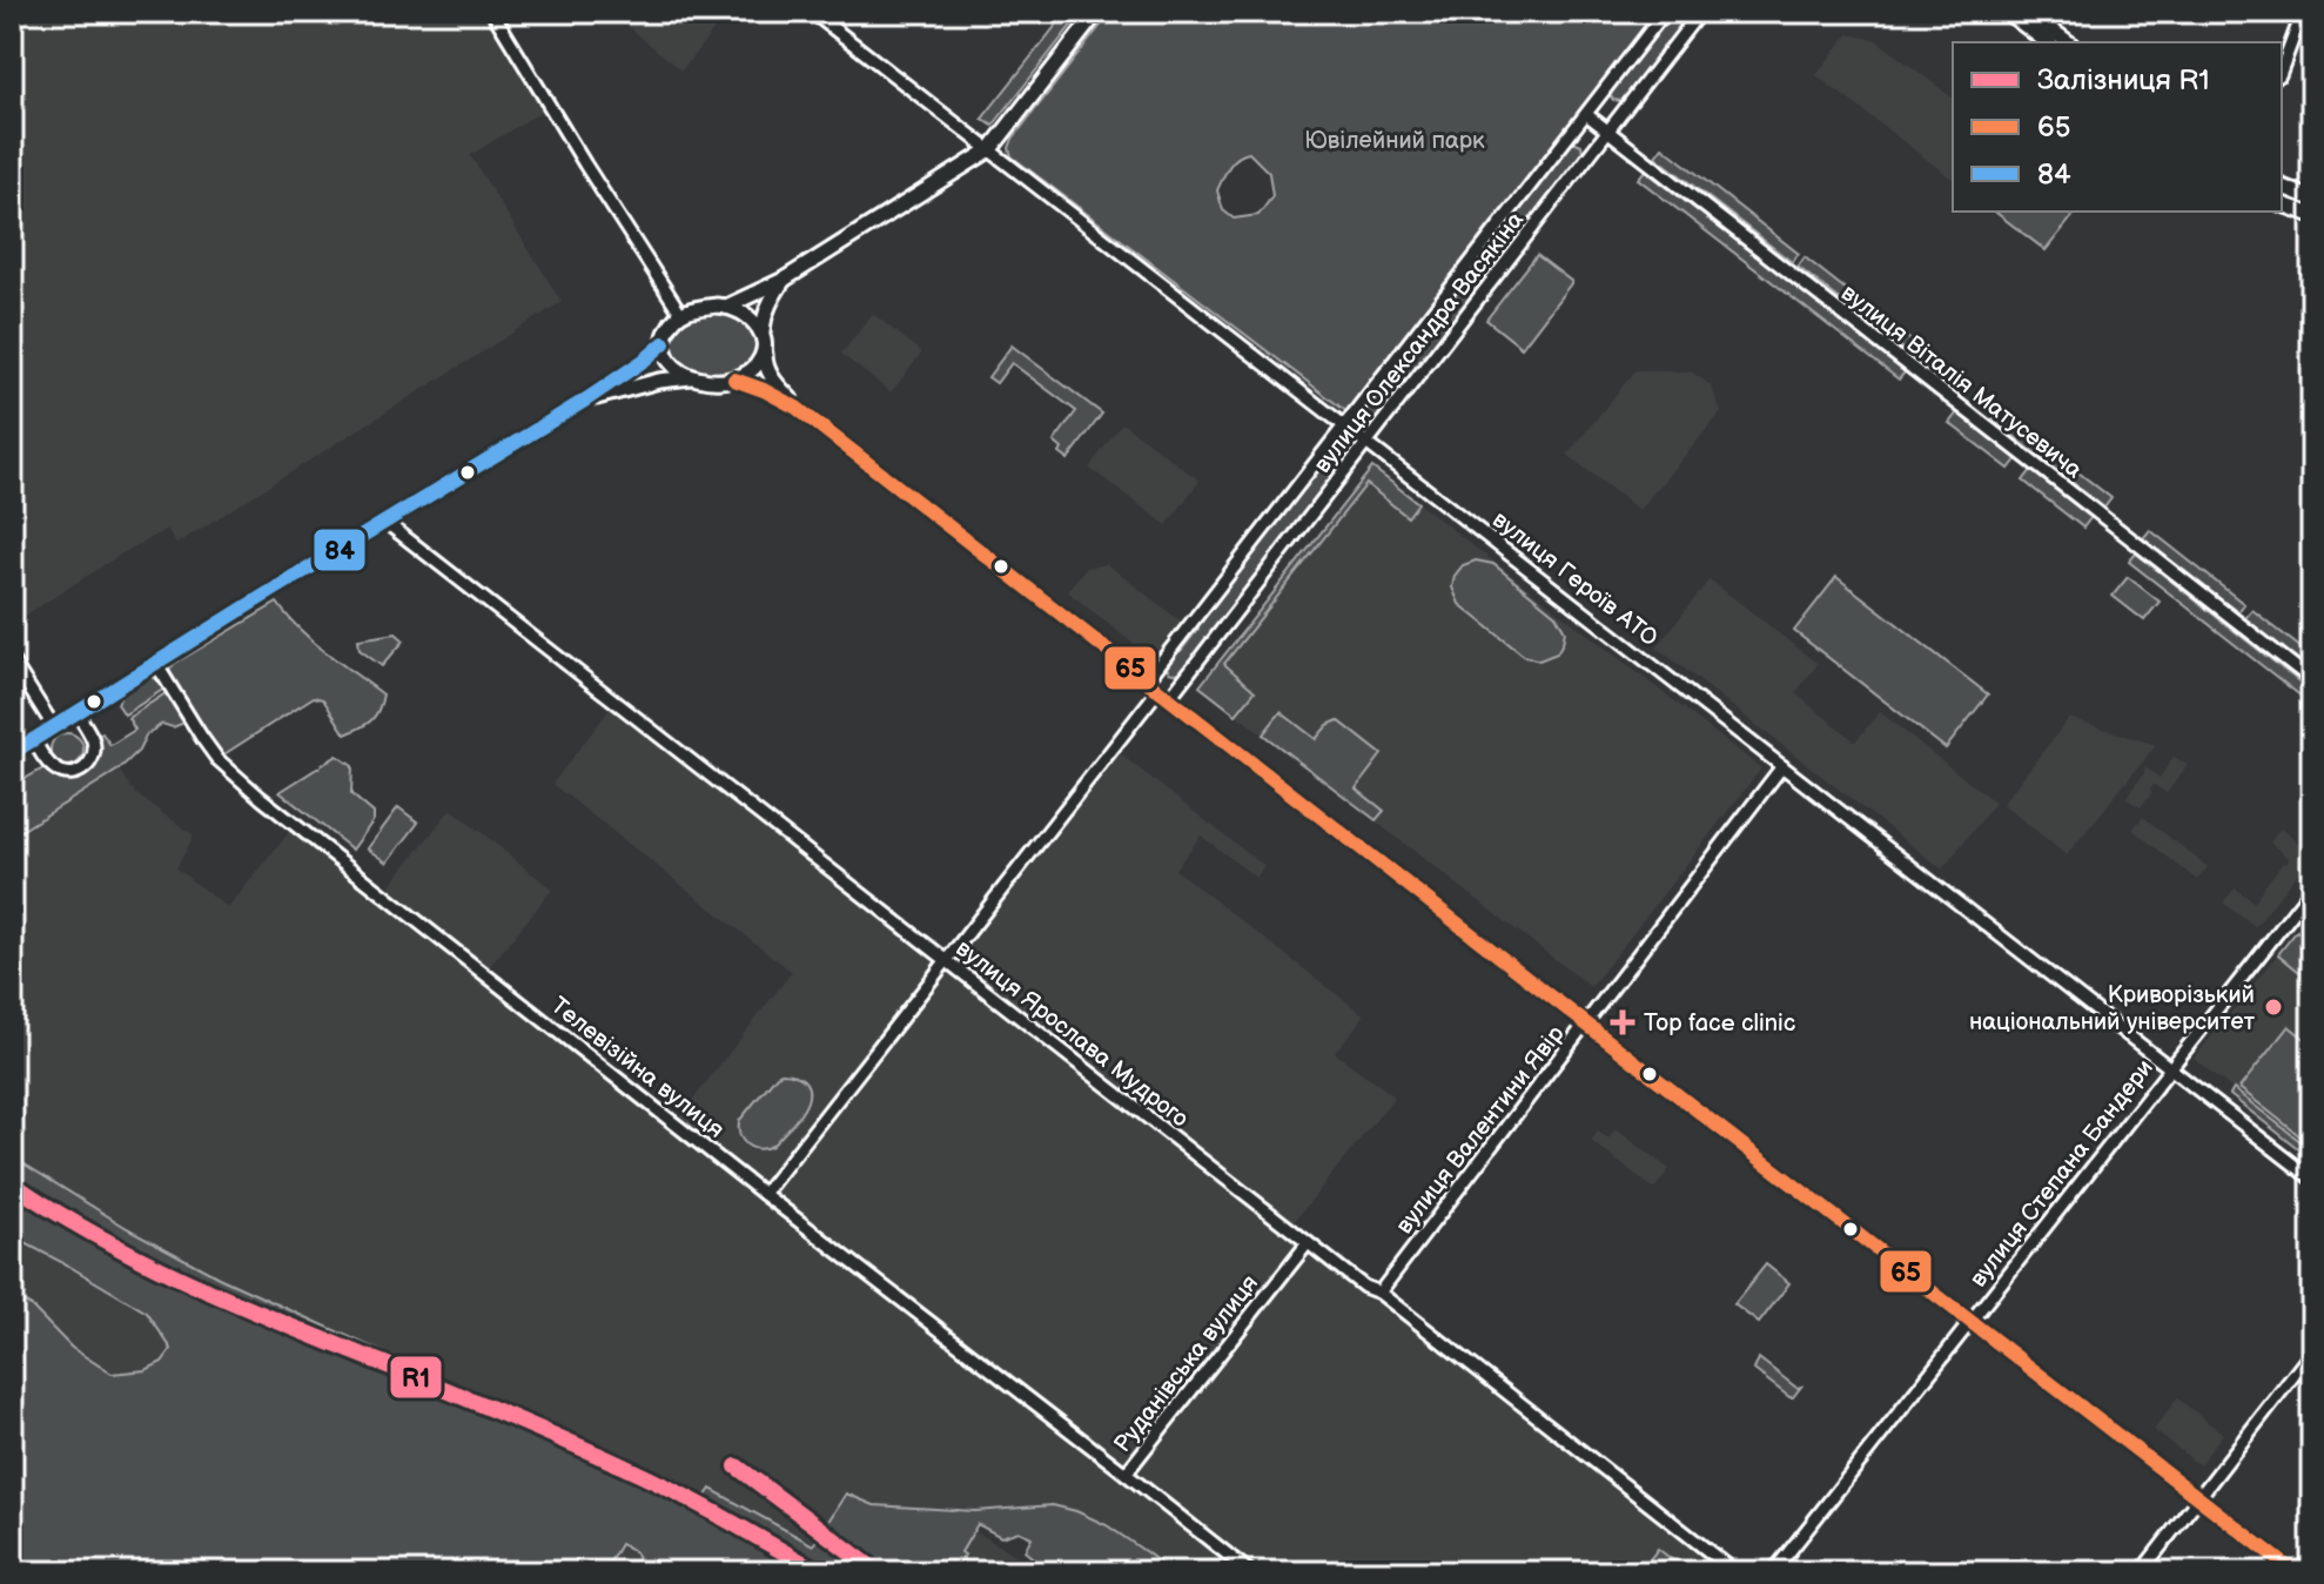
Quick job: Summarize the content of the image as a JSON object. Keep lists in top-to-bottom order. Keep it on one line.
{"streets":{"street":["вулиця Олександра Васякіна","вулиця Віталія Матусевича","вулиця Героїв АТО","вулиця Ярослава Мудрого","Телевізійна вулиця","вулиця Валентини Явір","вулиця Степана Бандери","Руданівська вулиця"]},"crossings":[["вулиця Олександра Васякіна","вулиця Віталія Матусевича"],["вулиця Олександра Васякіна","вулиця Героїв АТО"],["вулиця Олександра Васякіна","вулиця Ярослава Мудрого"],["вулиця Олександра Васякіна","Телевізійна вулиця"],["вулиця Героїв АТО","вулиця Валентини Явір"],["вулиця Героїв АТО","вулиця Степана Бандери"],["вулиця Ярослава Мудрого","вулиця Валентини Явір"],["вулиця Ярослава Мудрого","Руданівська вулиця"],["Телевізійна вулиця","Руданівська вулиця"]],"parks":["Ювілейний парк"],"places":{"other":["Криворізький національний університет"],"health":["Top face clinic"]},"lines":["transit line 84","transit line 65","rail line R1"],"legend":["Залізниця R1","65","84"]}
